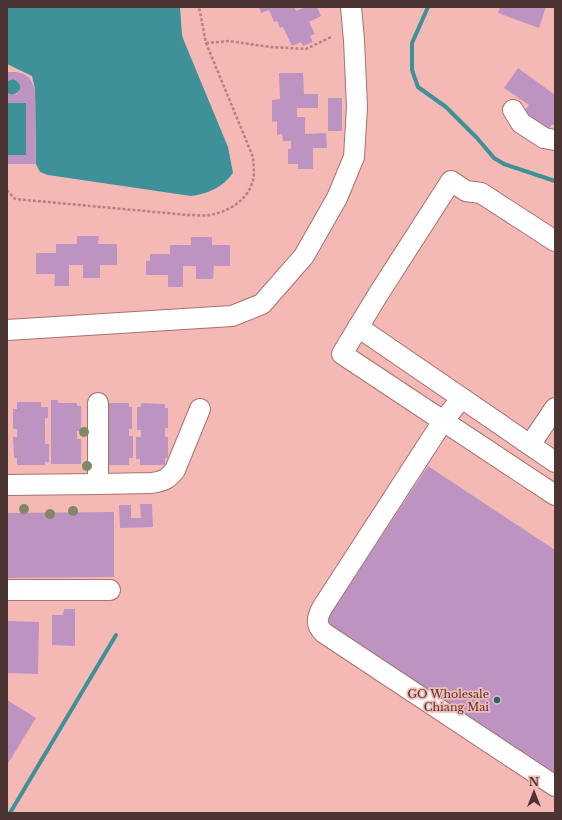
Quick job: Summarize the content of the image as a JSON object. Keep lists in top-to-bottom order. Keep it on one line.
{"places":["GO Wholesale Chiang Mai"],"north":"top"}
